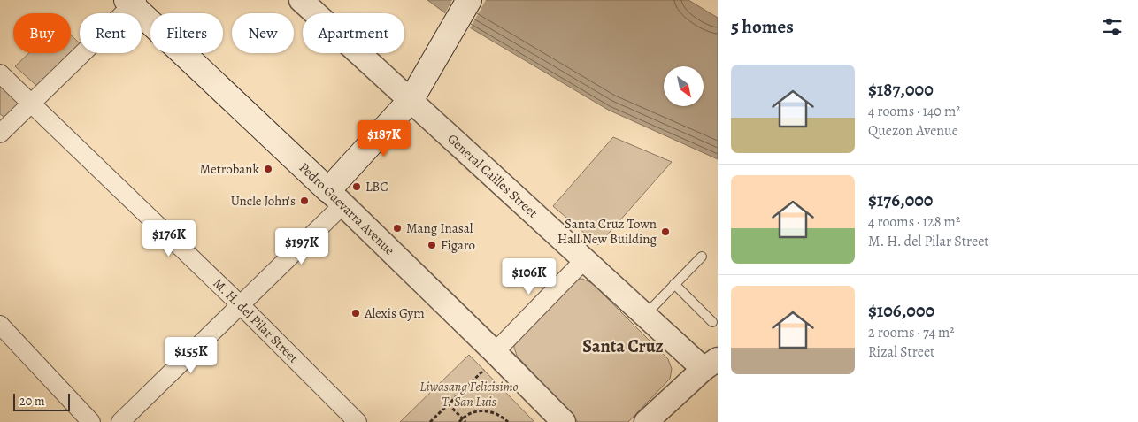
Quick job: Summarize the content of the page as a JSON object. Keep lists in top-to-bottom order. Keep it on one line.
{"streets":{"main road":["Pedro Guevarra Avenue"],"street":["General Cailles Street","M. H. del Pilar Street"]},"districts":["Santa Cruz"],"parks":["Liwasang Felicisimo T. San Luis"],"places":["Metrobank","LBC","Uncle John's","Mang Inasal","Santa Cruz Town Hall New Building","Figaro","Alexis Gym"],"scale_bar":"20 m","north":"bottom right","page":{"heading":"5 homes","chip":["Buy","Rent","Filters","New","Apartment"],"list":[{"name":"$187,000","note":"4 rooms · 140 m² · Quezon Avenue"},{"name":"$176,000","note":"4 rooms · 128 m² · M. H. del Pilar Street"},{"name":"$106,000","note":"2 rooms · 74 m² · Rizal Street"}],"price":["$187K","$176K","$197K","$106K","$155K"],"scale":"20 m"}}
